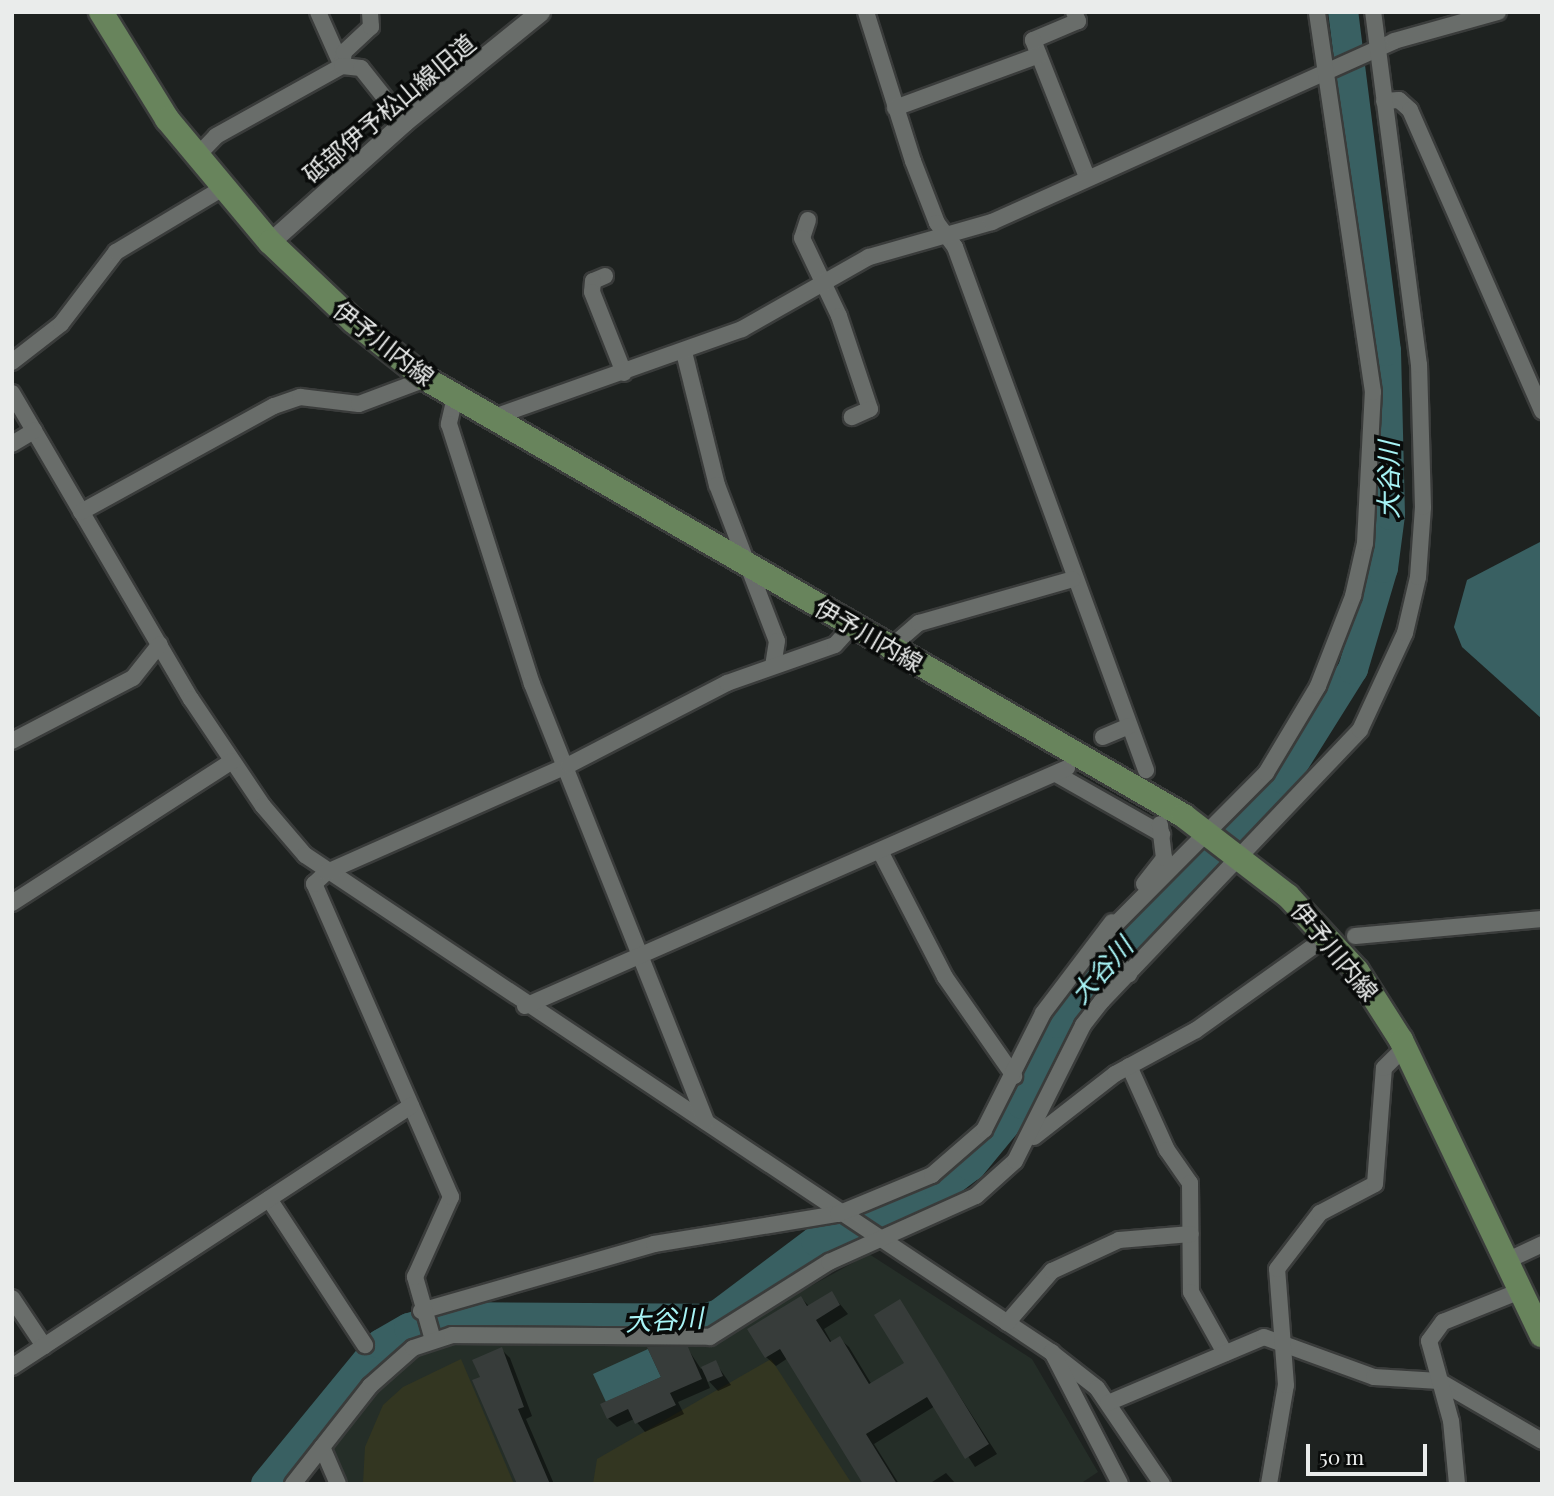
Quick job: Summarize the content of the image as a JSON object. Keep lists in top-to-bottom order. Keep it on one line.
{"streets":{"main road":["伊予川内線"],"street":["砥部伊予松山線旧道"]},"crossings":[["砥部伊予松山線旧道","伊予川内線"]],"water":["大谷川"],"scale_bar":"50 m"}
